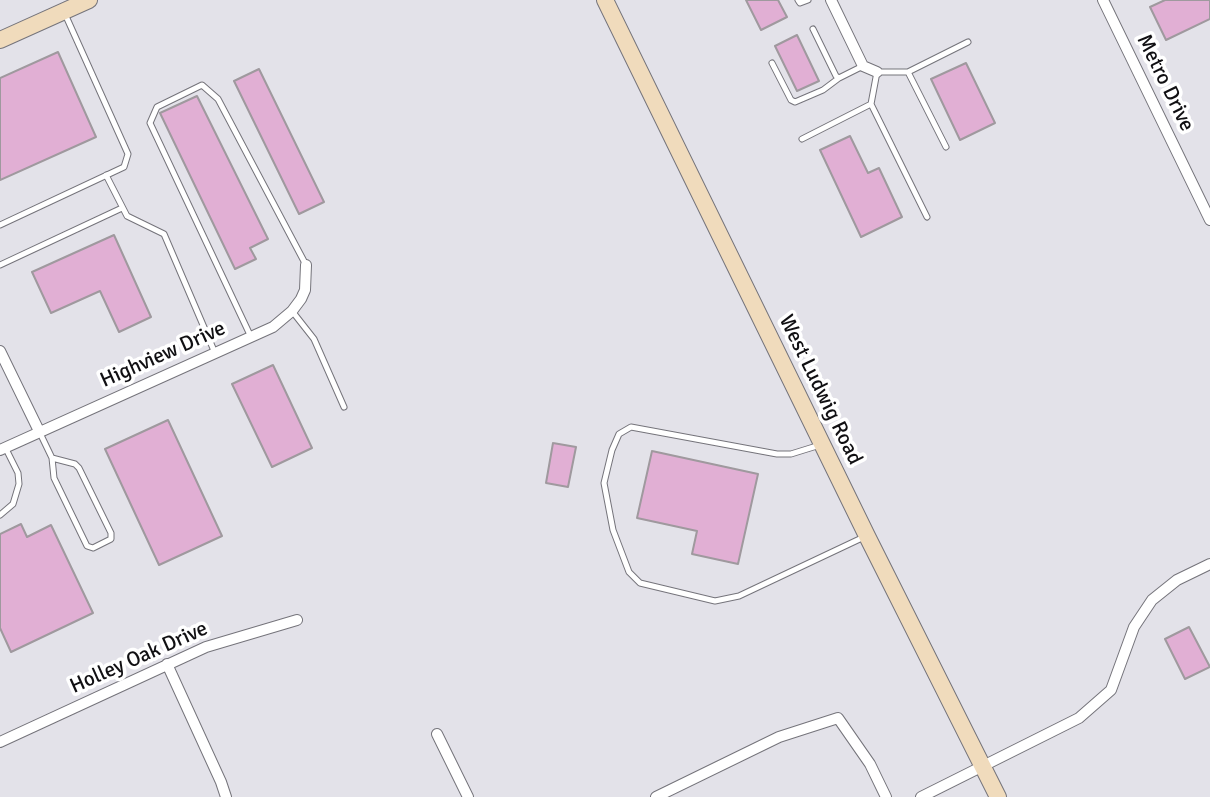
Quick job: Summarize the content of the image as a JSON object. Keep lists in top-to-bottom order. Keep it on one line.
{"streets":{"main road":["West Ludwig Road"],"street":["Metro Drive","Highview Drive","Holley Oak Drive"]}}
